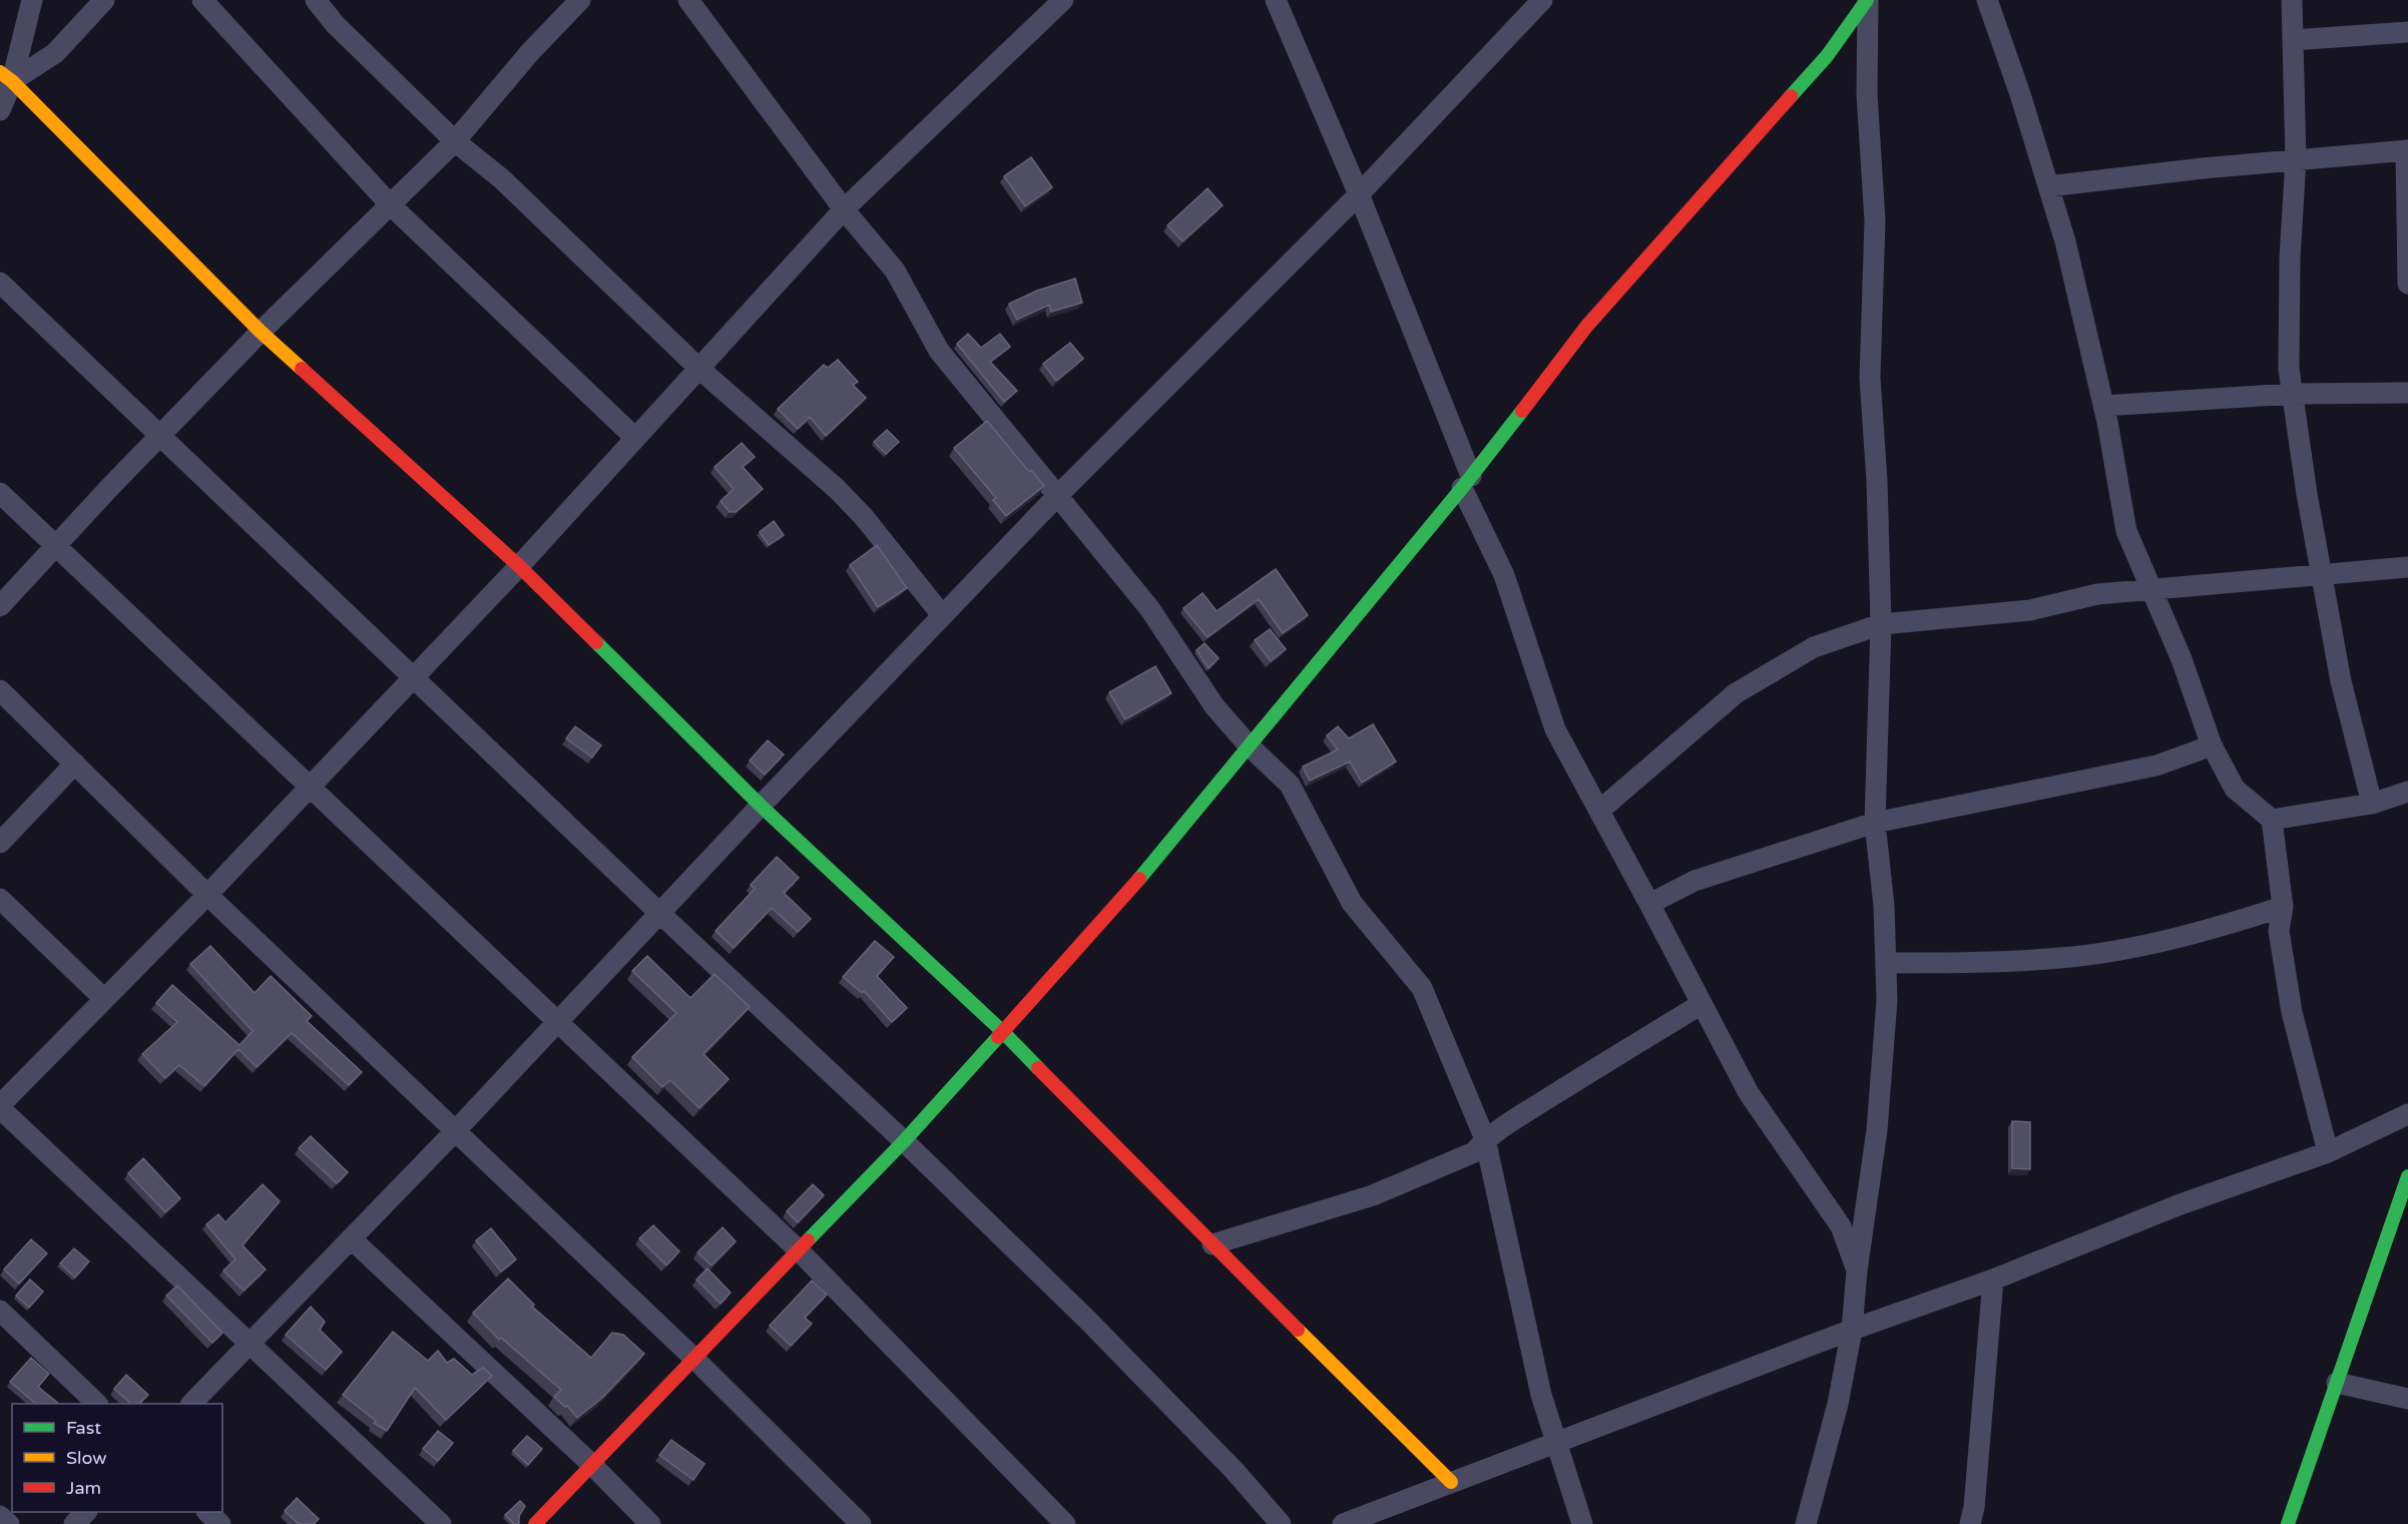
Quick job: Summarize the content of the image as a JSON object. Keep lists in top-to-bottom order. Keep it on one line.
{"legend":["Fast","Slow","Jam"]}
